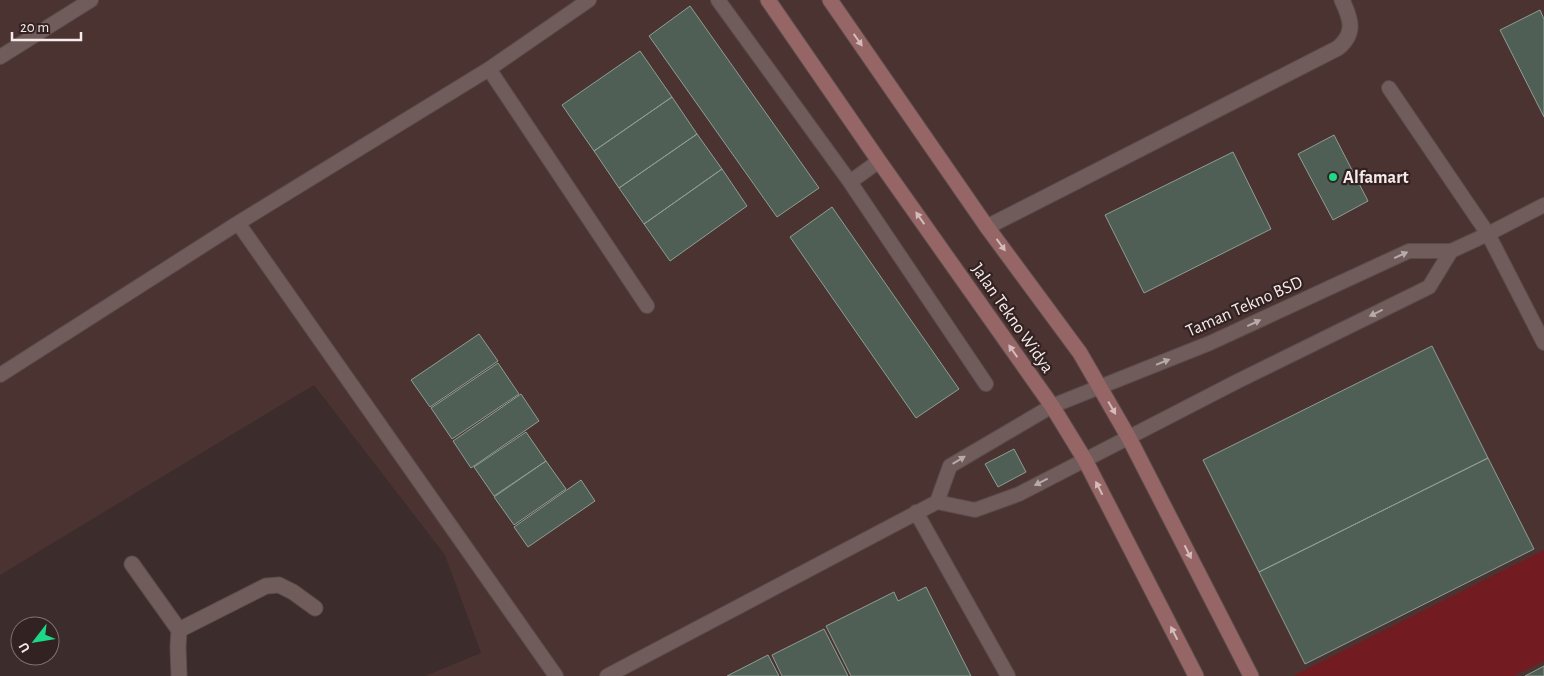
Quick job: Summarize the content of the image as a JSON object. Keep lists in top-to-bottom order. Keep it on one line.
{"streets":{"main road":["Jalan Tekno Widya"],"lane":["Taman Tekno BSD"]},"crossings":[["Taman Tekno BSD","Jalan Tekno Widya"]],"places":["Alfamart"],"scale_bar":"20 m","north":"bottom left"}
